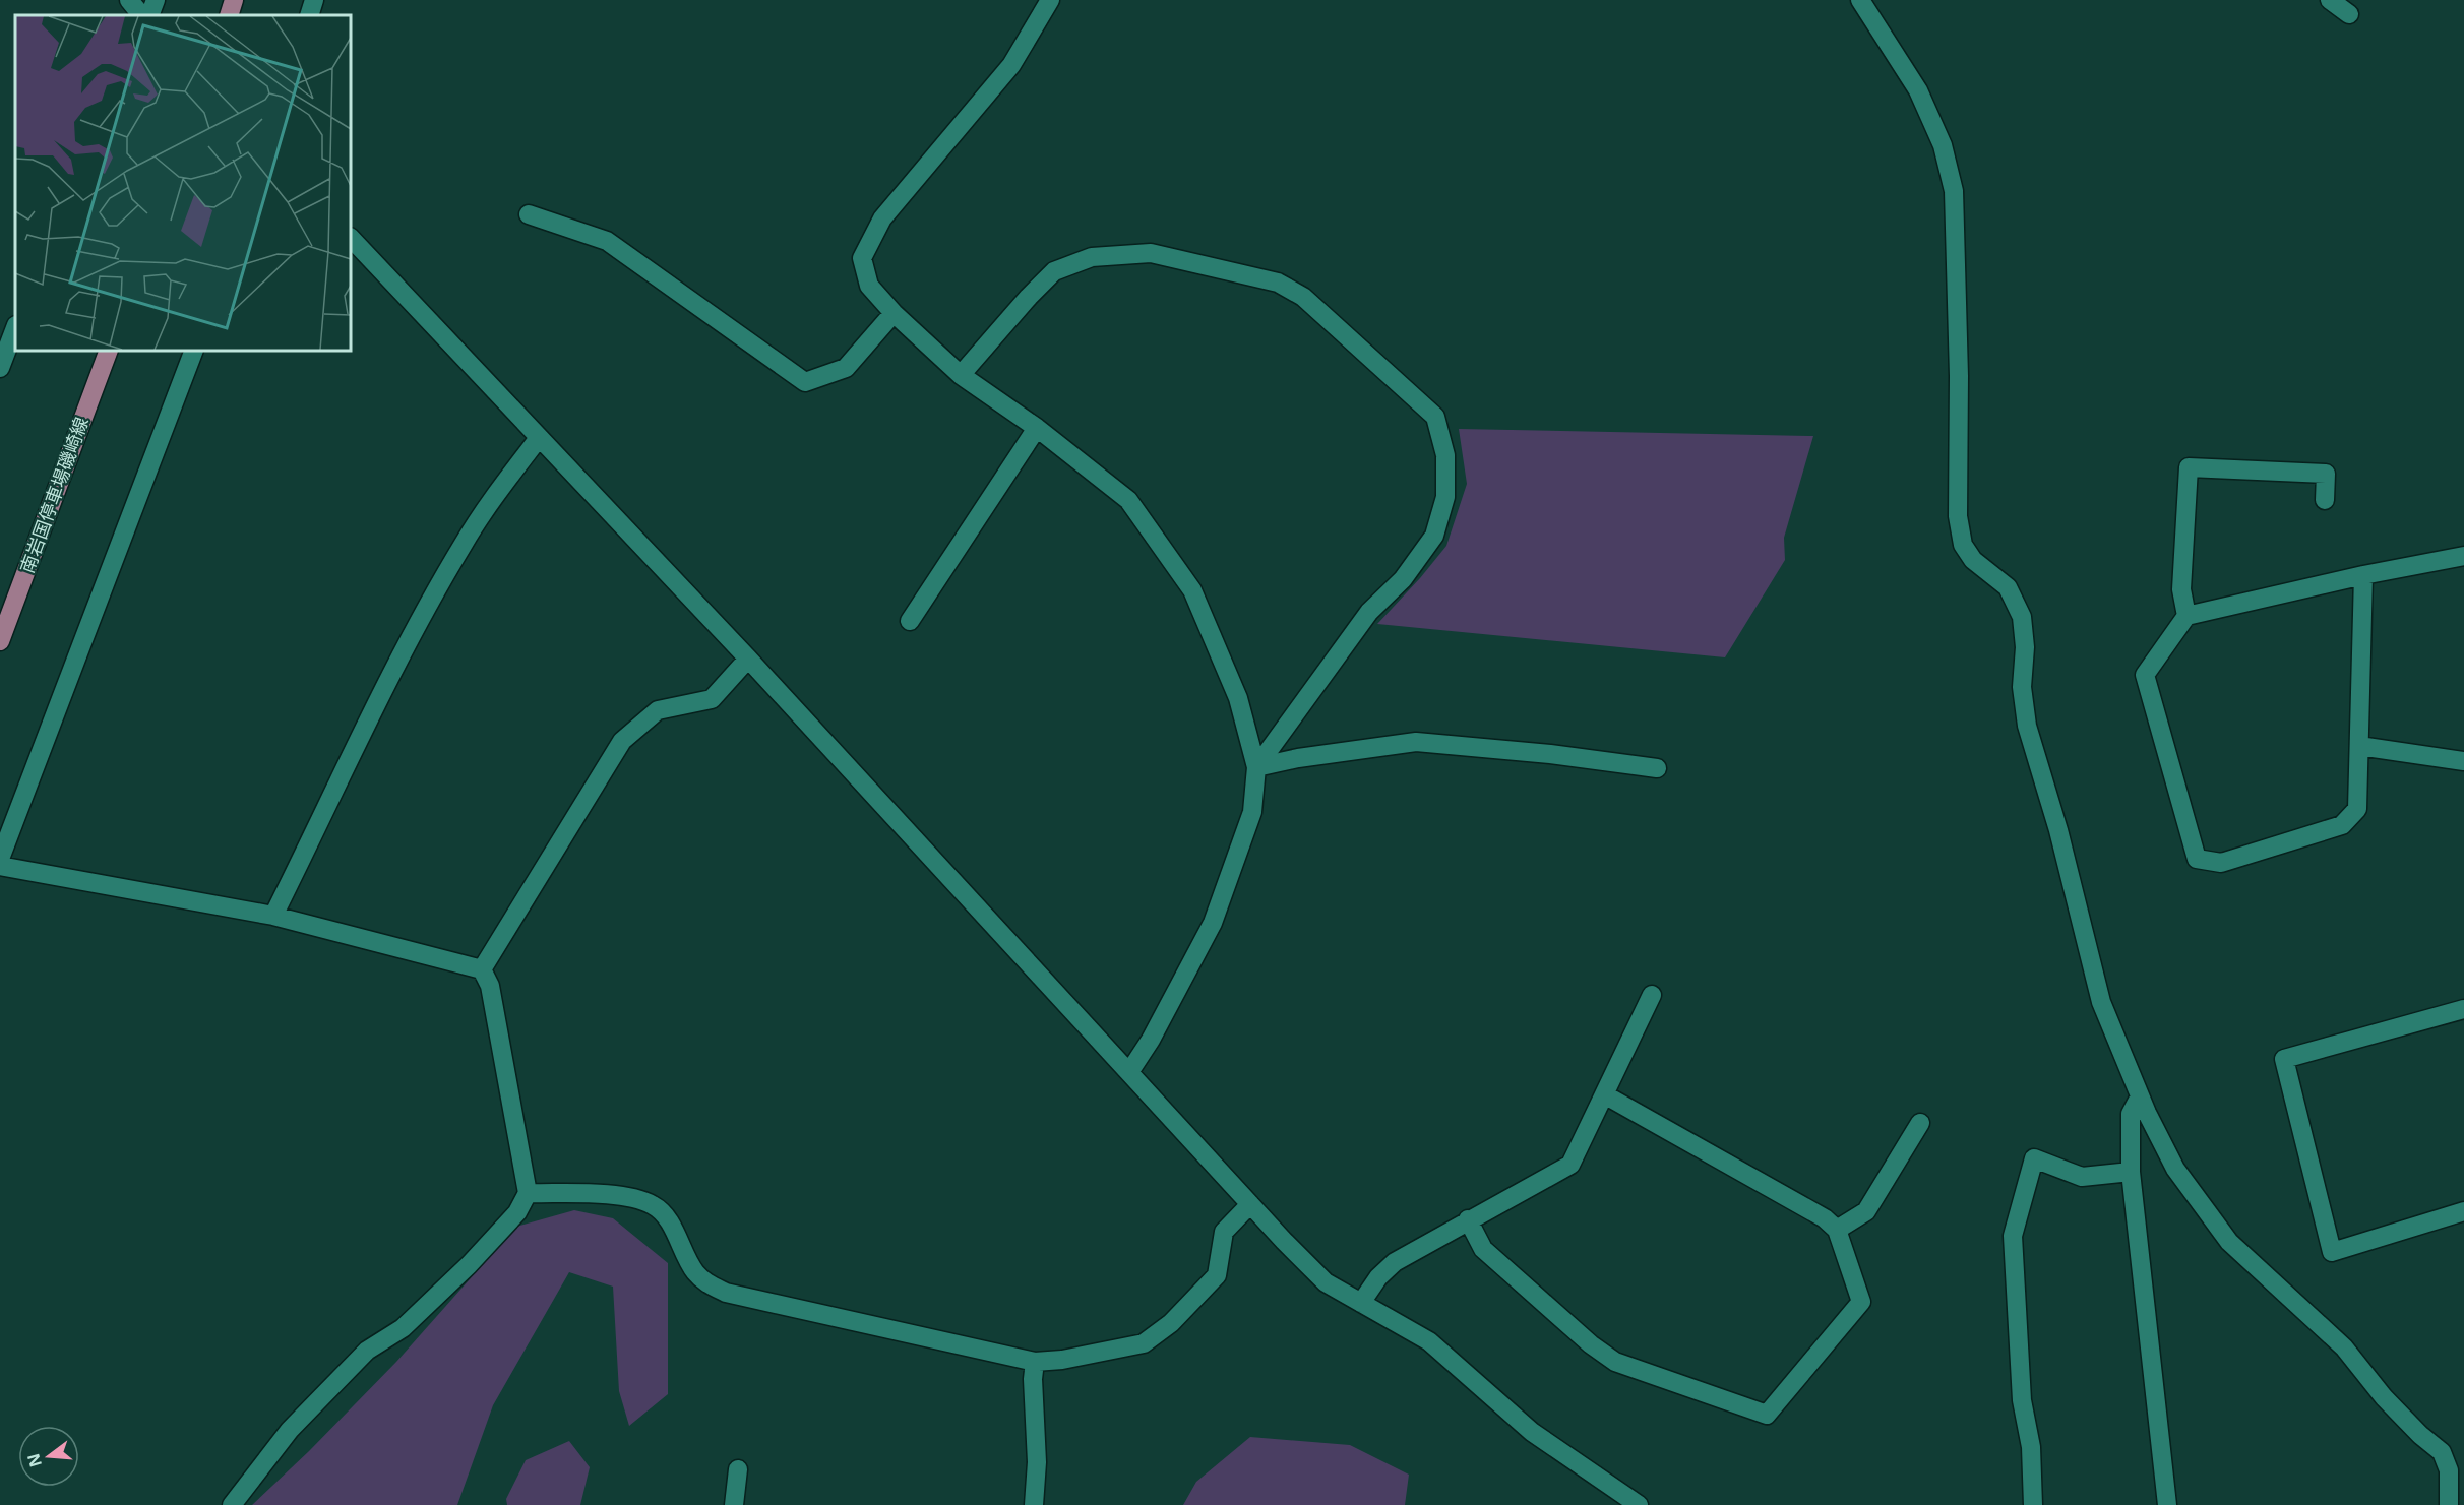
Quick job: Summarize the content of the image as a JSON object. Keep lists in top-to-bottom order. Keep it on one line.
{"streets":{"main road":["南岩国停車場磯崎線"]},"north":"left"}
